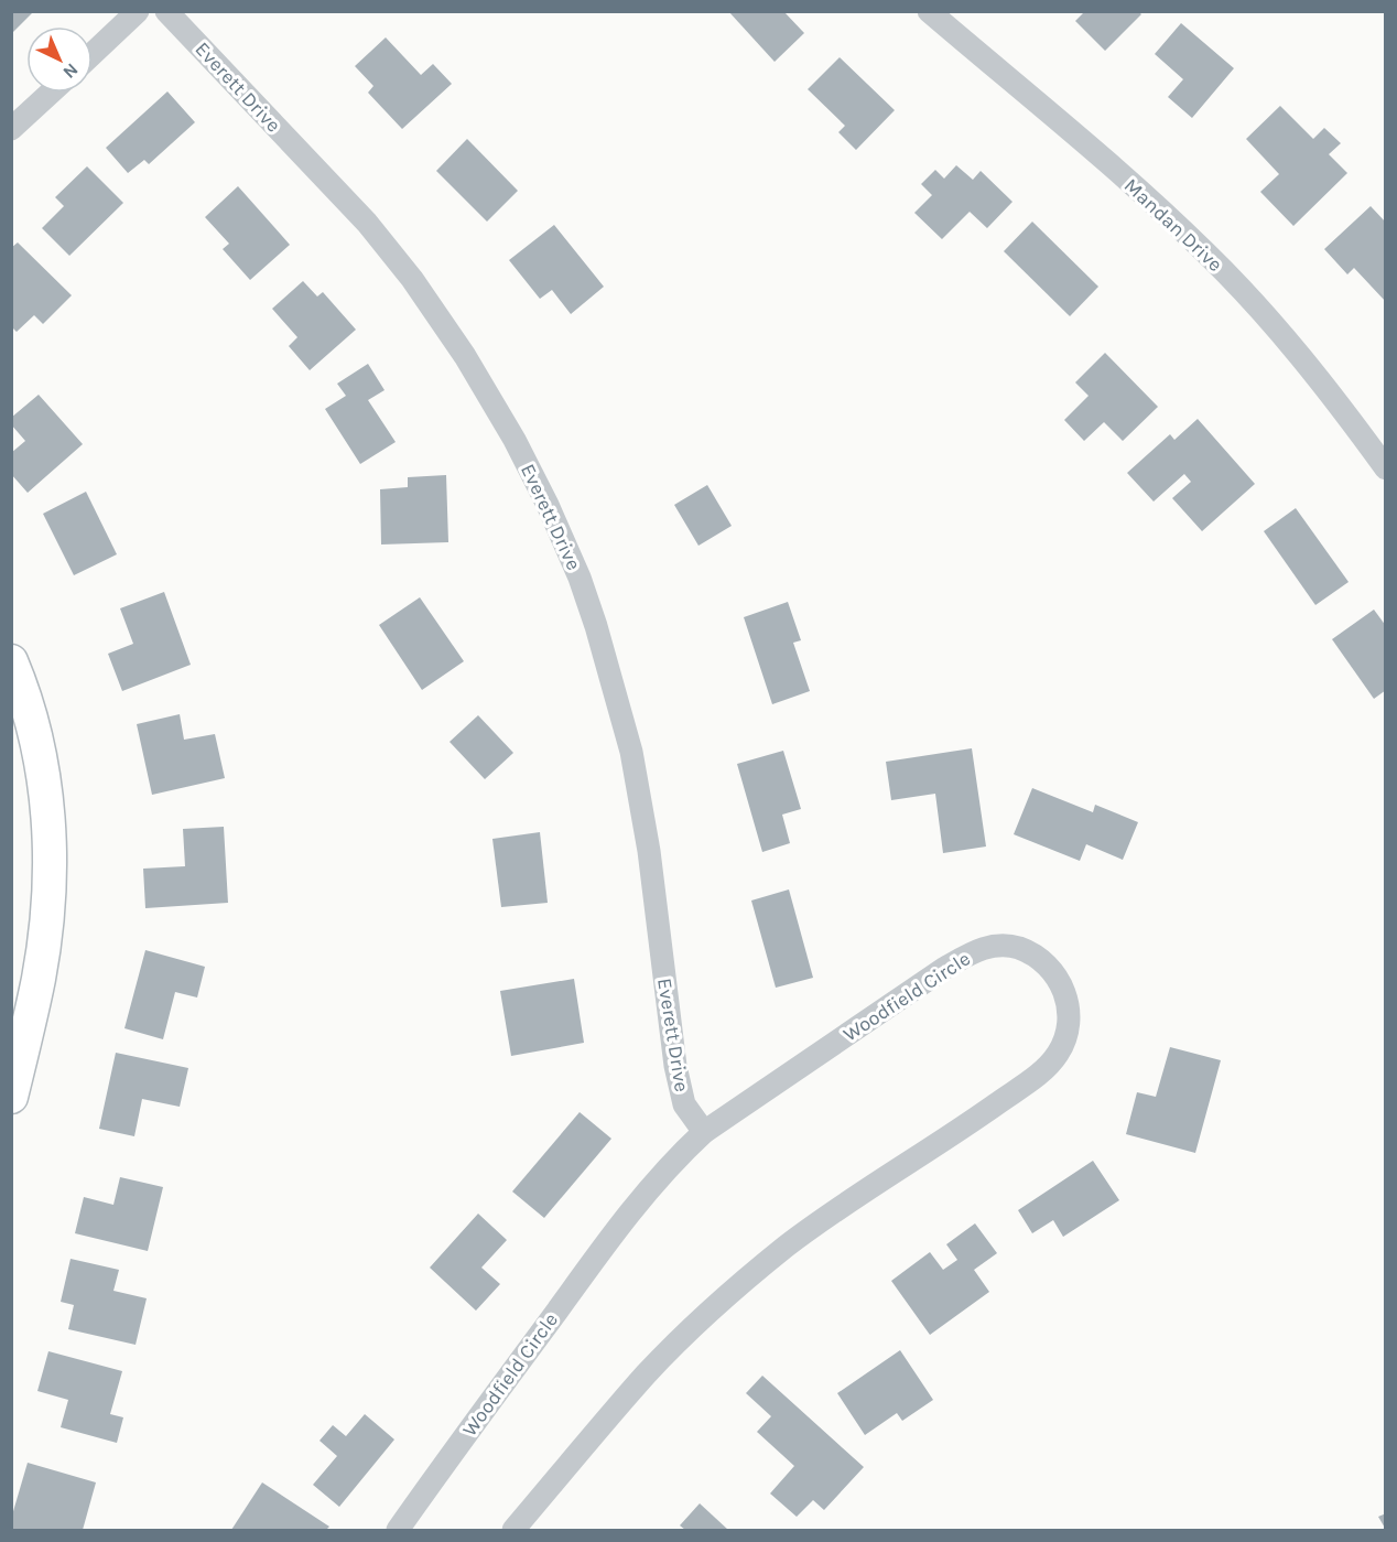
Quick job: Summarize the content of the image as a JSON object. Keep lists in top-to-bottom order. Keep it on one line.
{"streets":{"street":["Everett Drive","Mandan Drive","Woodfield Circle"]},"crossings":[["Everett Drive","Woodfield Circle"]],"north":"bottom right"}
